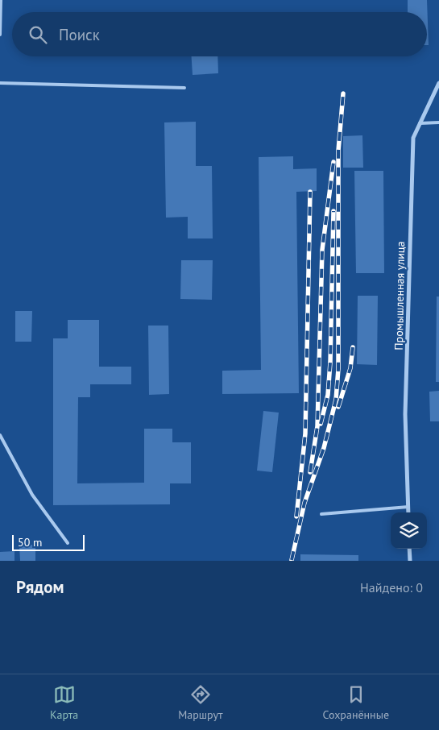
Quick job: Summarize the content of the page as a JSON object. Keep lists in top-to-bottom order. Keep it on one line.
{"streets":{"street":["Промышленная улица"]},"scale_bar":"50 m","page":{"search":"Поиск","scale":"50 m","heading":["Рядом","Найдено: 0"],"nav":["Карта","Маршрут","Сохранённые"]}}
